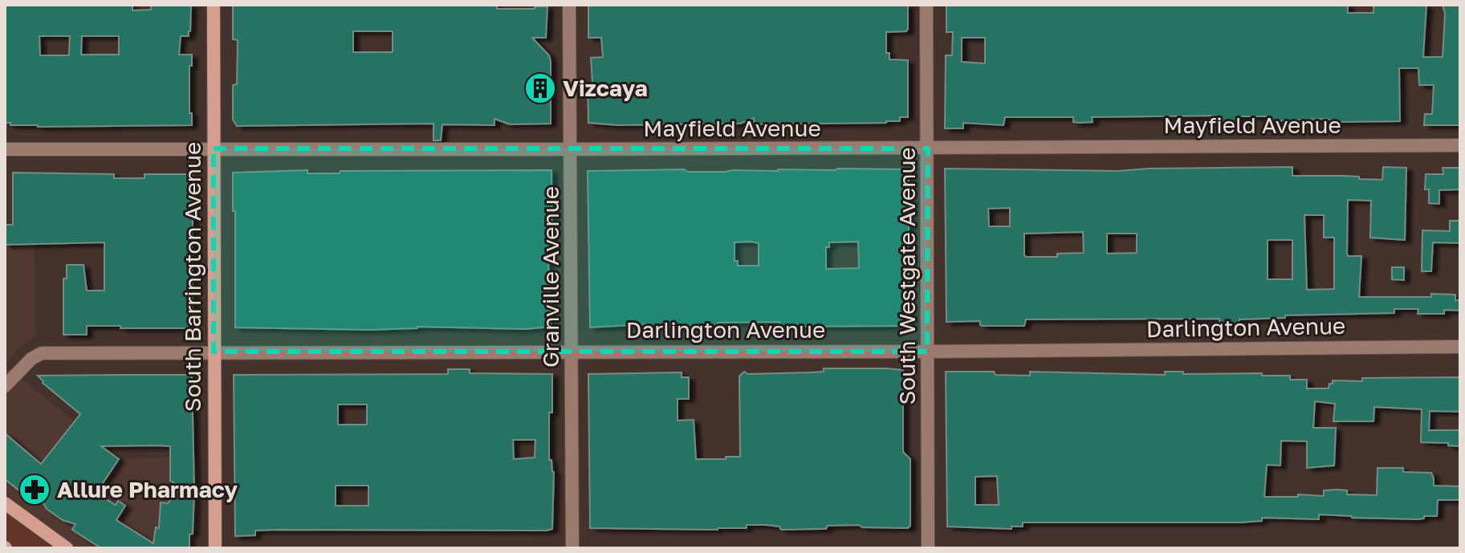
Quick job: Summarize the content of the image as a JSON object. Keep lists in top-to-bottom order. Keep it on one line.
{"streets":{"street":["Mayfield Avenue","South Westgate Avenue","South Barrington Avenue","Granville Avenue","Darlington Avenue"]},"crossings":[["Mayfield Avenue","South Westgate Avenue"],["Mayfield Avenue","South Barrington Avenue"],["Mayfield Avenue","Granville Avenue"],["South Westgate Avenue","Darlington Avenue"],["South Barrington Avenue","Darlington Avenue"],["Granville Avenue","Darlington Avenue"]],"places":{"building":["Vizcaya"],"pharmacy":["Allure Pharmacy"]}}
